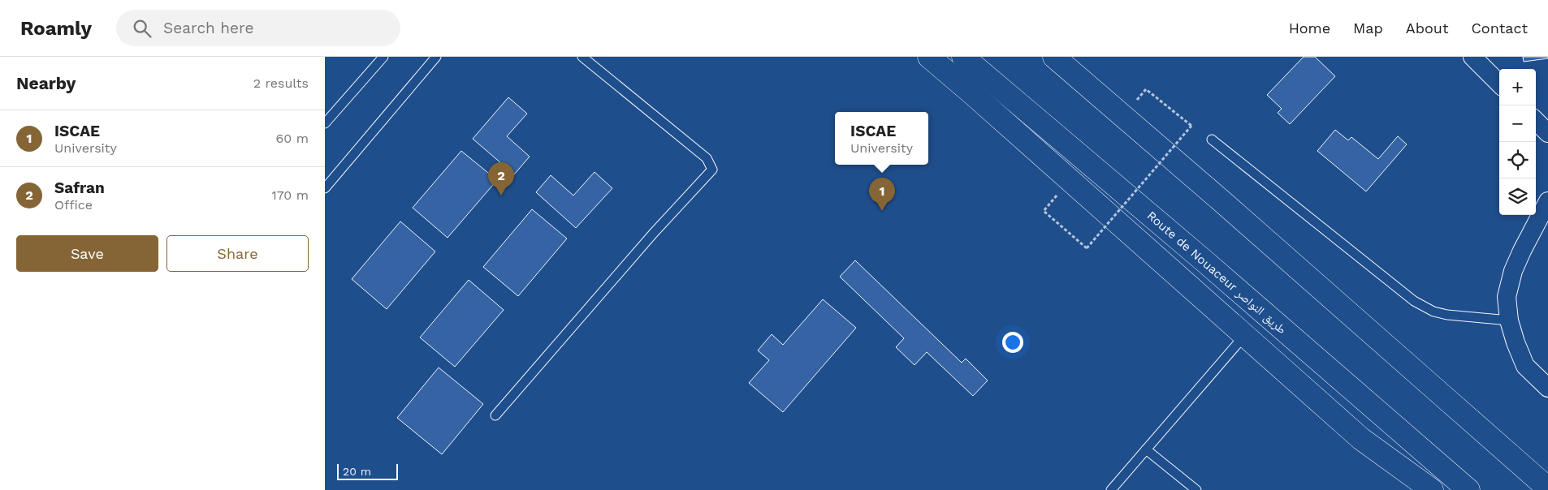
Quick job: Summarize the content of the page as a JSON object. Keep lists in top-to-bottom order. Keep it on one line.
{"streets":{"highway":["Route de Nouaceur طريق النواصر"]},"scale_bar":"20 m","page":{"header":"Roamly","search":"Search here","nav":["Home","Map","About","Contact"],"heading":["Nearby","2 results"],"map_buttons":["+","−"],"list":[{"mark":"1","name":"ISCAE","note":"University","value":"60 m"},{"mark":"2","name":"Safran","note":"Office","value":"170 m"}],"popup":["ISCAE","University"],"pins":["2","1"],"buttons":["Save","Share"],"scale":"20 m"}}
